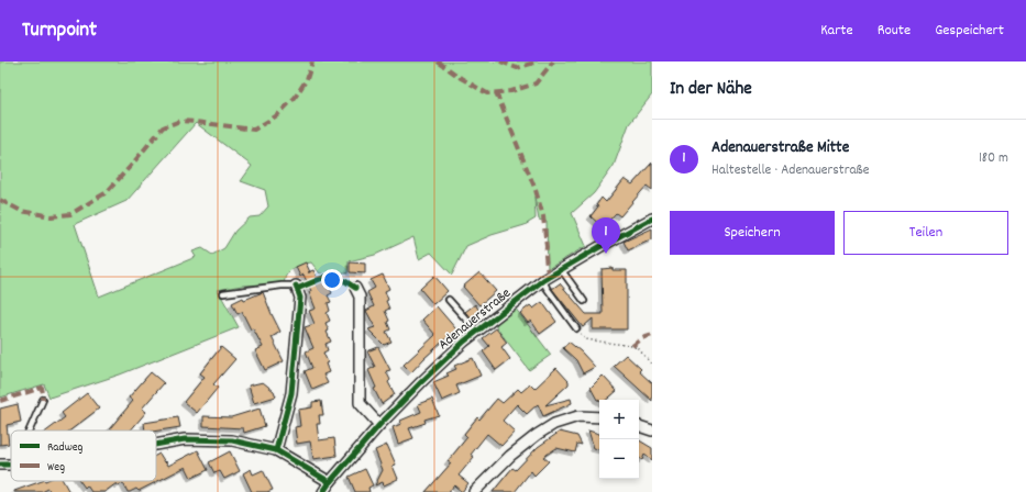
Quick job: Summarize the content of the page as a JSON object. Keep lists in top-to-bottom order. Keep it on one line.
{"streets":{"street":["Adenauerstraße"]},"legend":["Radweg","Weg"],"page":{"header":"Turnpoint","nav":["Karte","Route","Gespeichert"],"heading":"In der Nähe","list":[{"mark":"1","name":"Adenauerstraße Mitte","note":"Haltestelle · Adenauerstraße","value":"180 m"}],"buttons":["Speichern","Teilen"],"pins":"1","map_buttons":["+","−"]}}
